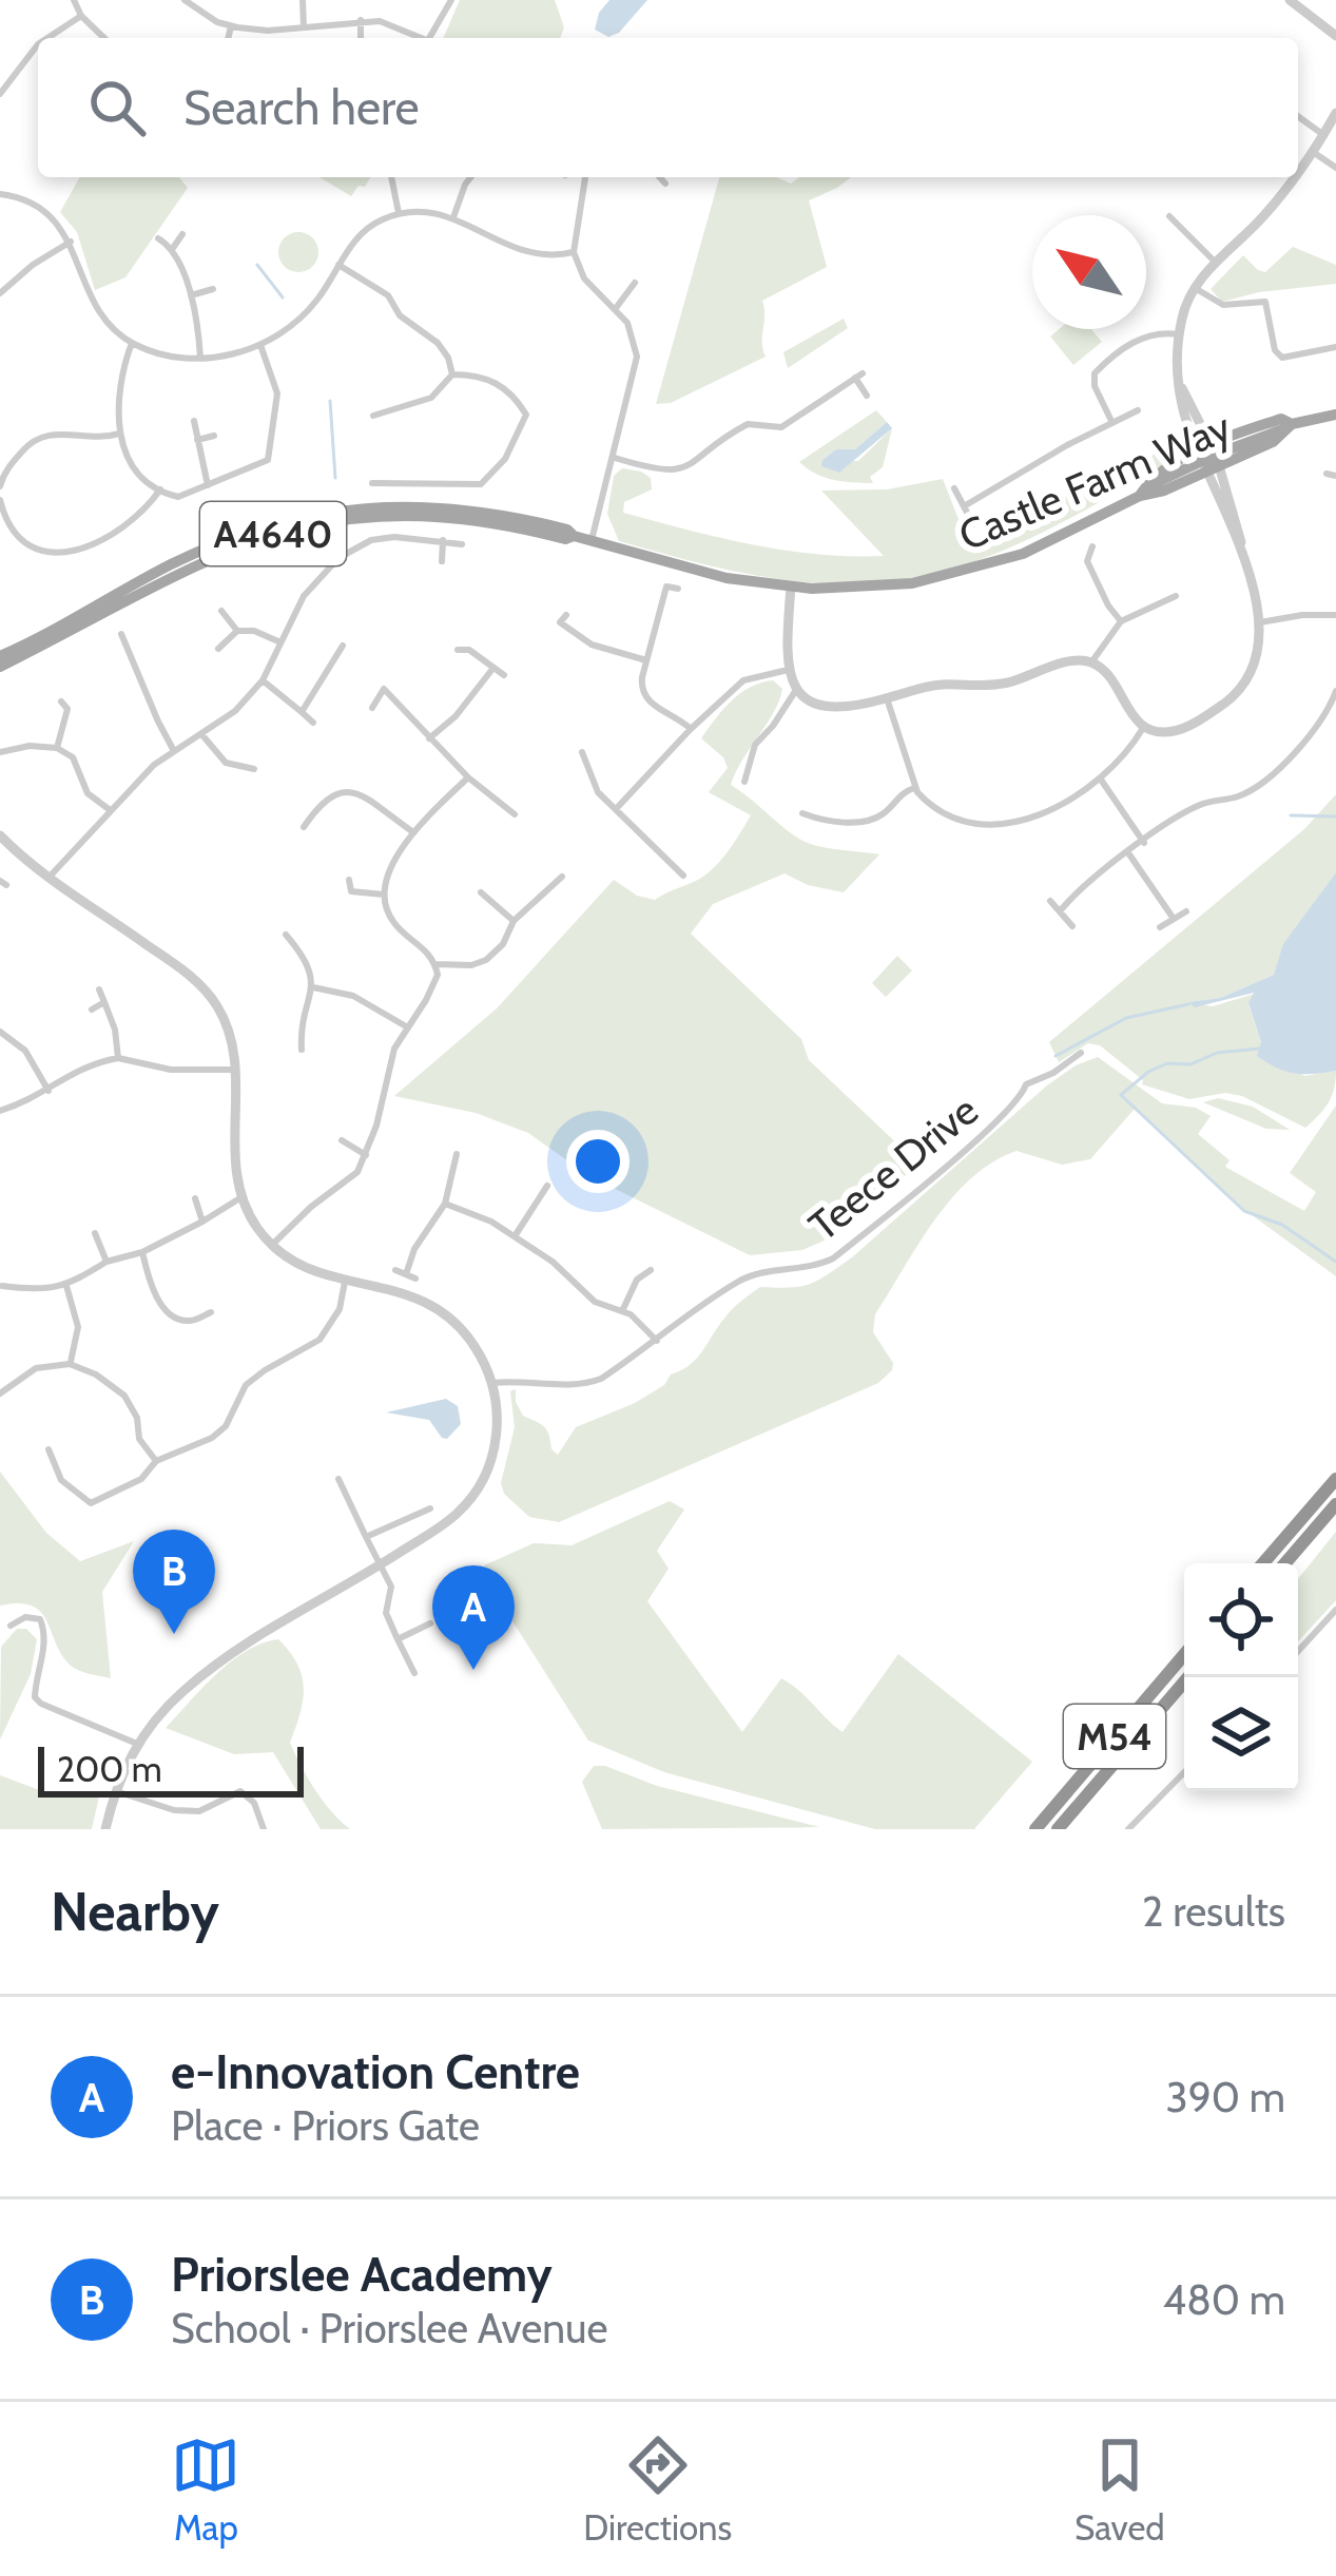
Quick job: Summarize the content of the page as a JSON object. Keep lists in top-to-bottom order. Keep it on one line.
{"streets":{"highway":["M54"],"main road":["Castle Farm Way","A4640"],"street":["Teece Drive"]},"scale_bar":"200 m","north":"top left","page":{"search":"Search here","pins":["B","A"],"scale":"200 m","heading":["Nearby","2 results"],"list":[{"mark":"A","name":"e-Innovation Centre","note":"Place · Priors Gate","value":"390 m"},{"mark":"B","name":"Priorslee Academy","note":"School · Priorslee Avenue","value":"480 m"}],"nav":["Map","Directions","Saved"]}}
